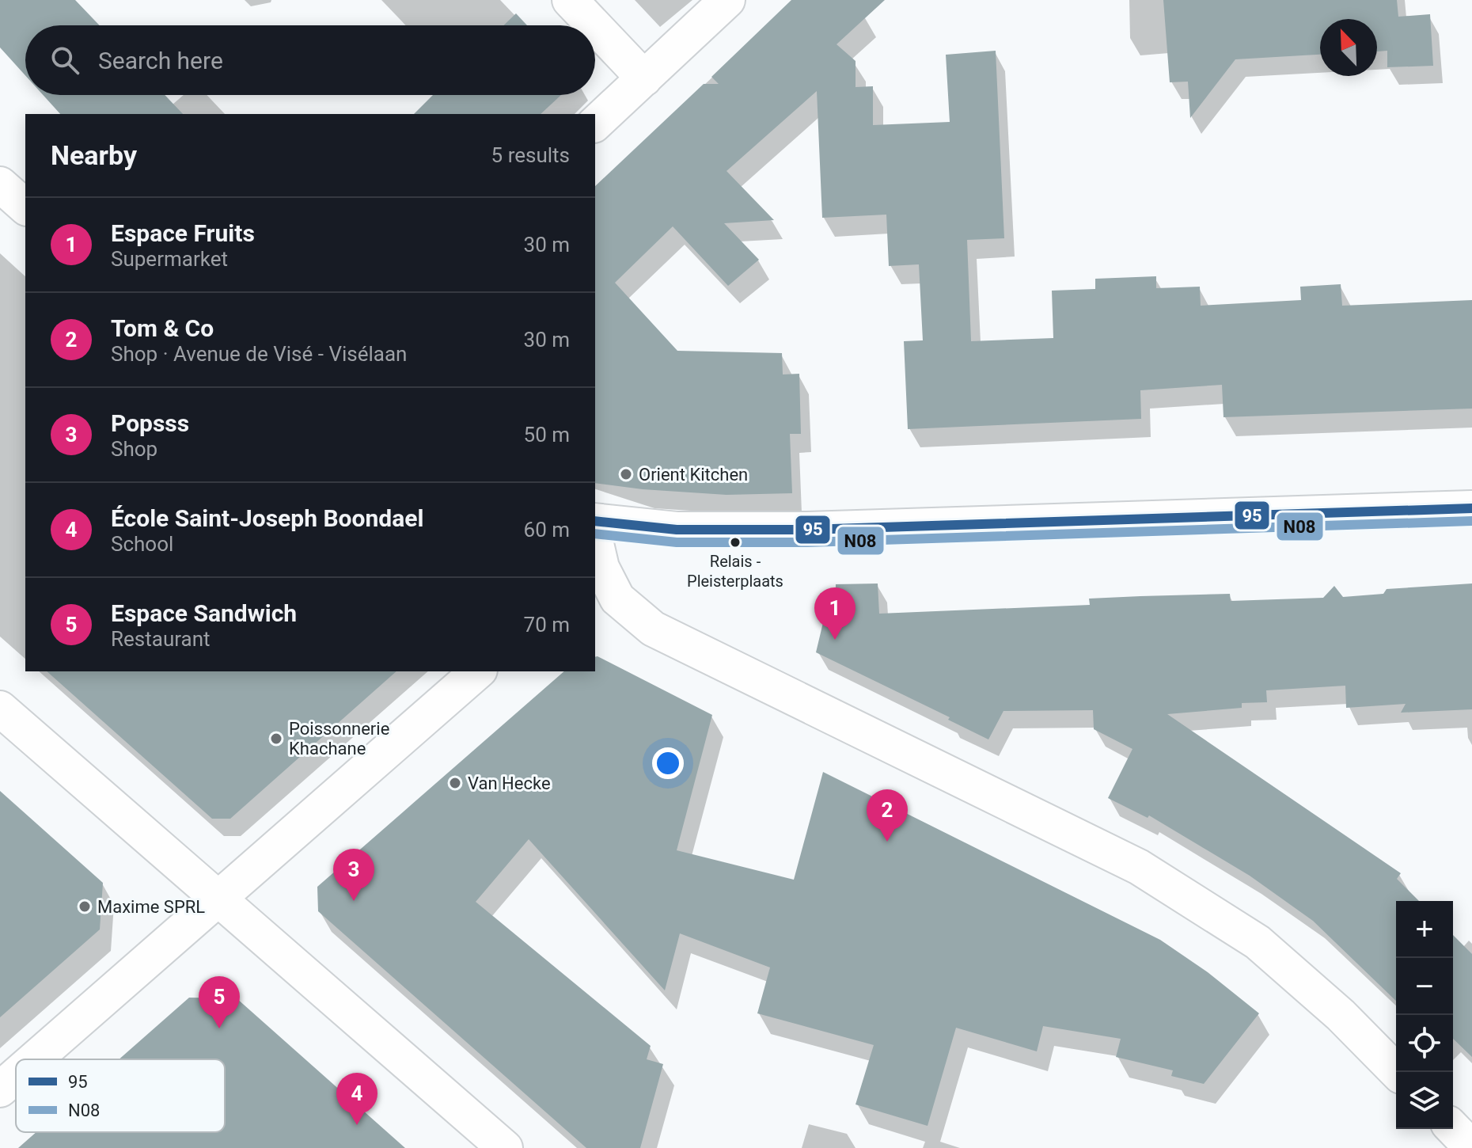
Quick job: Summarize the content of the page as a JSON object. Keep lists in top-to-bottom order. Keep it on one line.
{"places":["Orient Kitchen","Relais - Pleisterplaats","Poissonnerie Khachane","Van Hecke","Maxime SPRL"],"lines":["transit line 95","transit line N08"],"legend":["95","N08"],"north":"top left","page":{"search":"Search here","heading":["Nearby","5 results"],"list":[{"mark":"1","name":"Espace Fruits","note":"Supermarket","value":"30 m"},{"mark":"2","name":"Tom & Co","note":"Shop · Avenue de Visé - Visélaan","value":"30 m"},{"mark":"3","name":"Popsss","note":"Shop","value":"50 m"},{"mark":"4","name":"École Saint-Joseph Boondael","note":"School","value":"60 m"},{"mark":"5","name":"Espace Sandwich","note":"Restaurant","value":"70 m"}],"pins":["1","2","3","5","4"],"map_buttons":["+","−"]}}
